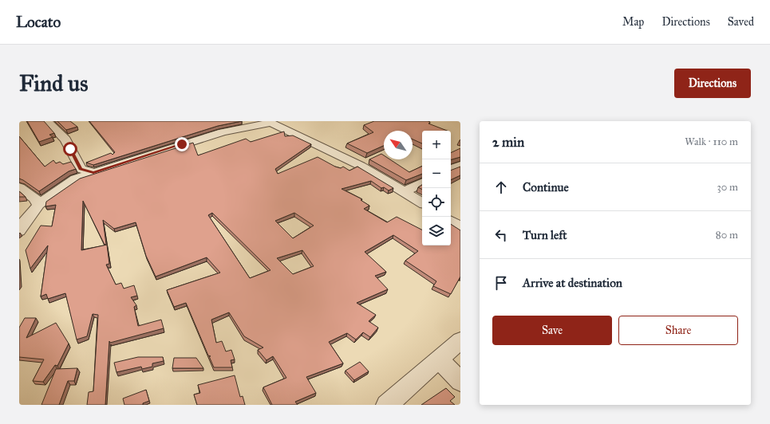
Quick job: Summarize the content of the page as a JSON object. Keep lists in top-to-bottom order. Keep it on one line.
{"north":"top left","page":{"header":"Locato","nav":["Map","Directions","Saved"],"buttons":["Directions",["Save","Share"]],"title":"Find us","heading":["2 min","Walk · 110 m"],"map_buttons":["+","−"],"list":[["Continue","30 m"],["Turn left","80 m"],"Arrive at destination"]}}
